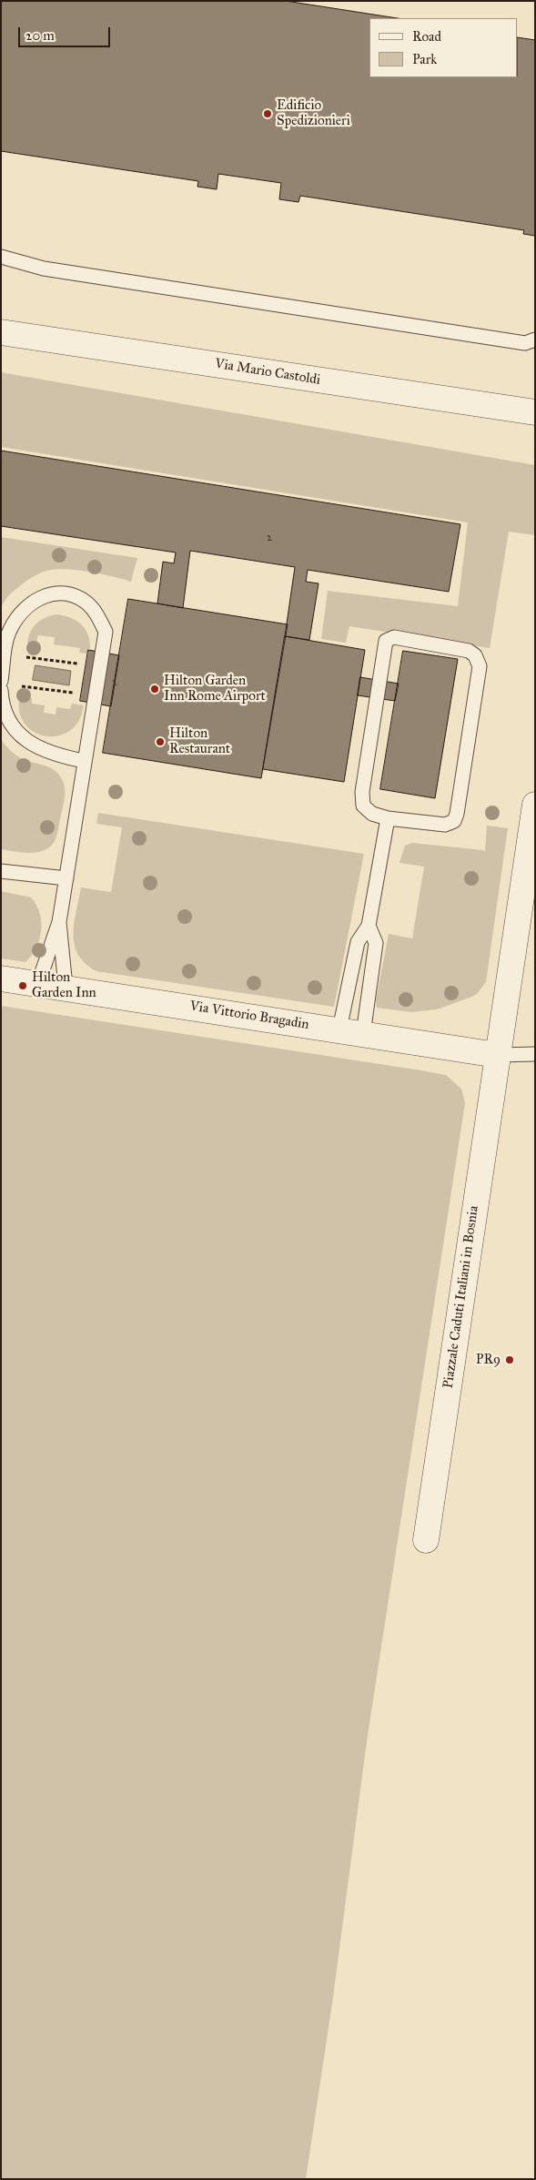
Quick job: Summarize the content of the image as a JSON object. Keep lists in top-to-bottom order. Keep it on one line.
{"streets":{"street":["Via Mario Castoldi","Via Vittorio Bragadin","Piazzale Caduti Italiani in Bosnia"]},"crossings":[["Via Vittorio Bragadin","Piazzale Caduti Italiani in Bosnia"]],"places":["Edificio Spedizionieri","Hilton Garden Inn Rome Airport","Hilton Restaurant","Hilton Garden Inn","PR9"],"house_numbers":["2","2"],"legend":["Road","Park"],"scale_bar":"20 m"}
